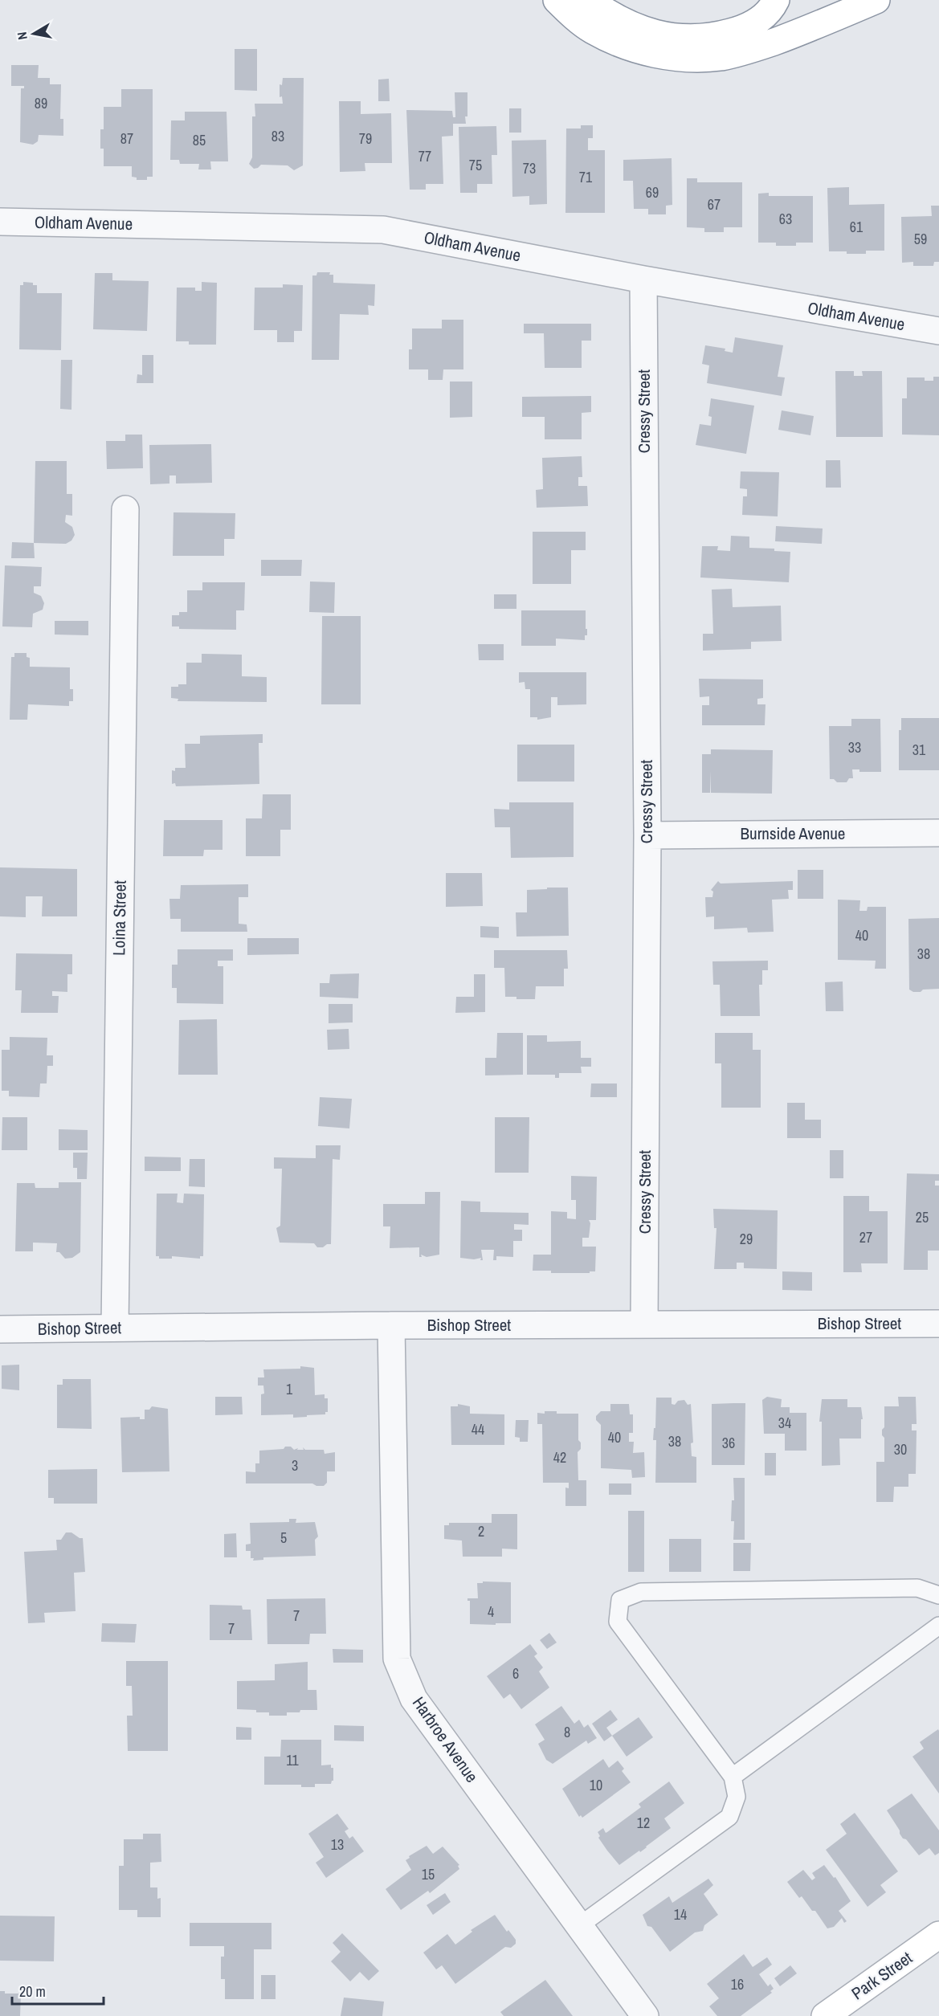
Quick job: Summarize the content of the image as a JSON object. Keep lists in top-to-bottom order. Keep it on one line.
{"streets":{"main road":["Park Street"],"street":["Oldham Avenue","Cressy Street","Burnside Avenue","Loina Street","Bishop Street","Harbroe Avenue"]},"crossings":[["Oldham Avenue","Cressy Street"],["Cressy Street","Burnside Avenue"],["Cressy Street","Bishop Street"],["Loina Street","Bishop Street"],["Bishop Street","Harbroe Avenue"]],"house_numbers":["89","83","87","79","85","77","75","73","71","69","67","63","61","59","33","31","40","38","25","27","29","1","34","44","40","38","36","30","42","3","2","5","4","7","7","6","8","11","10","12","13","15","14","16"],"scale_bar":"20 m","north":"left"}
